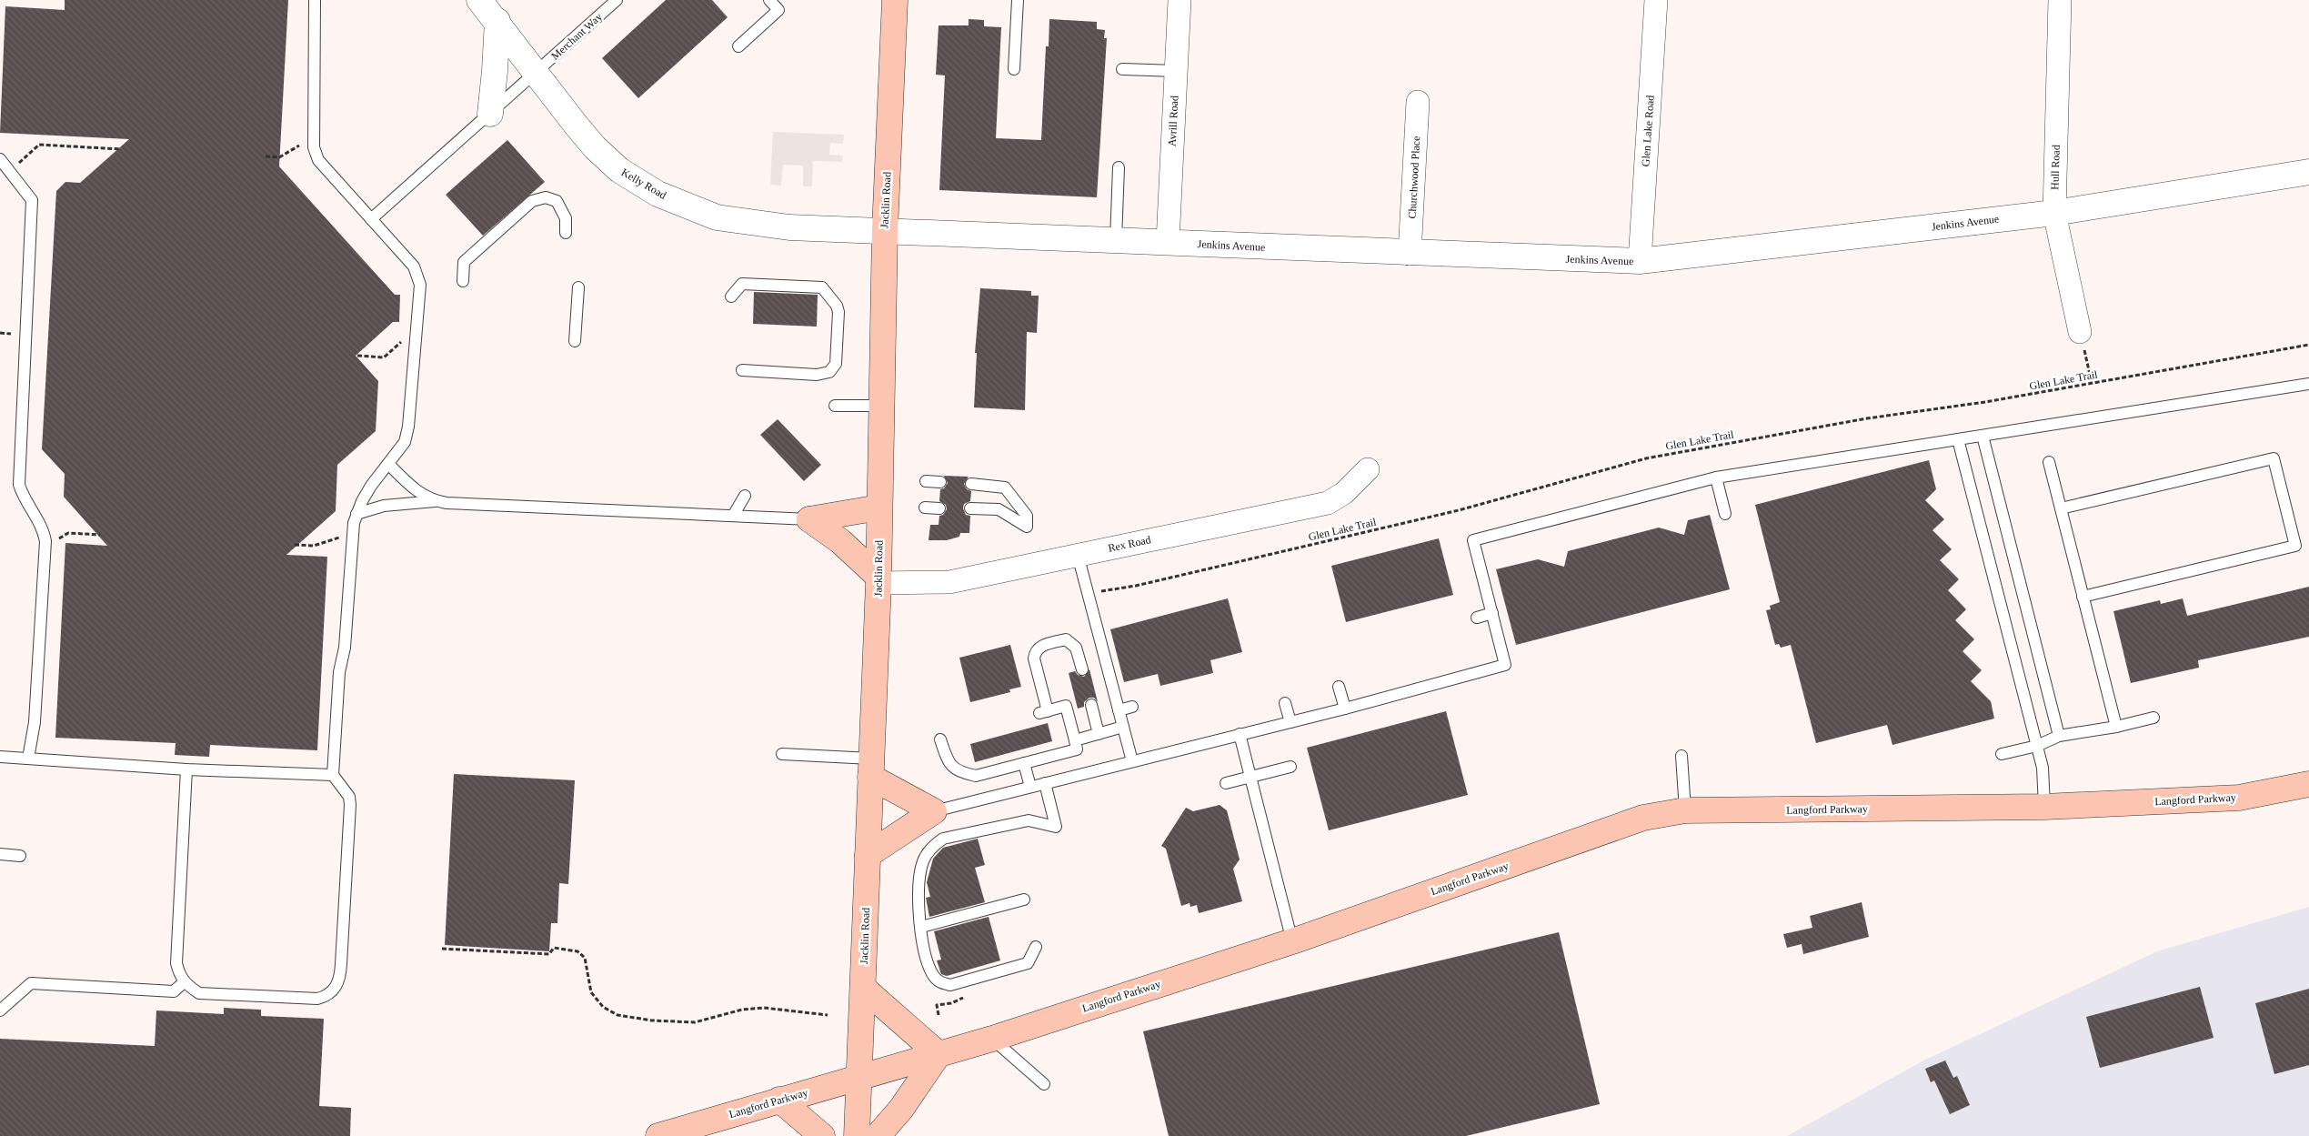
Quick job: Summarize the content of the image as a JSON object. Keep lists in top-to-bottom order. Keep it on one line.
{"streets":{"main road":["Jacklin Road","Langford Parkway"],"street":["Avrill Road","Glen Lake Road","Hull Road","Churchwood Place","Kelly Road","Jenkins Avenue","Rex Road"],"lane":["Merchant Way"],"path":["Glen Lake Trail"]},"crossings":[["Merchant Way","Kelly Road"],["Avrill Road","Jenkins Avenue"],["Glen Lake Road","Jenkins Avenue"],["Hull Road","Jenkins Avenue"],["Churchwood Place","Jenkins Avenue"],["Kelly Road","Jacklin Road"],["Kelly Road","Jenkins Avenue"],["Jacklin Road","Jenkins Avenue"],["Jacklin Road","Rex Road"],["Jacklin Road","Langford Parkway"]]}
